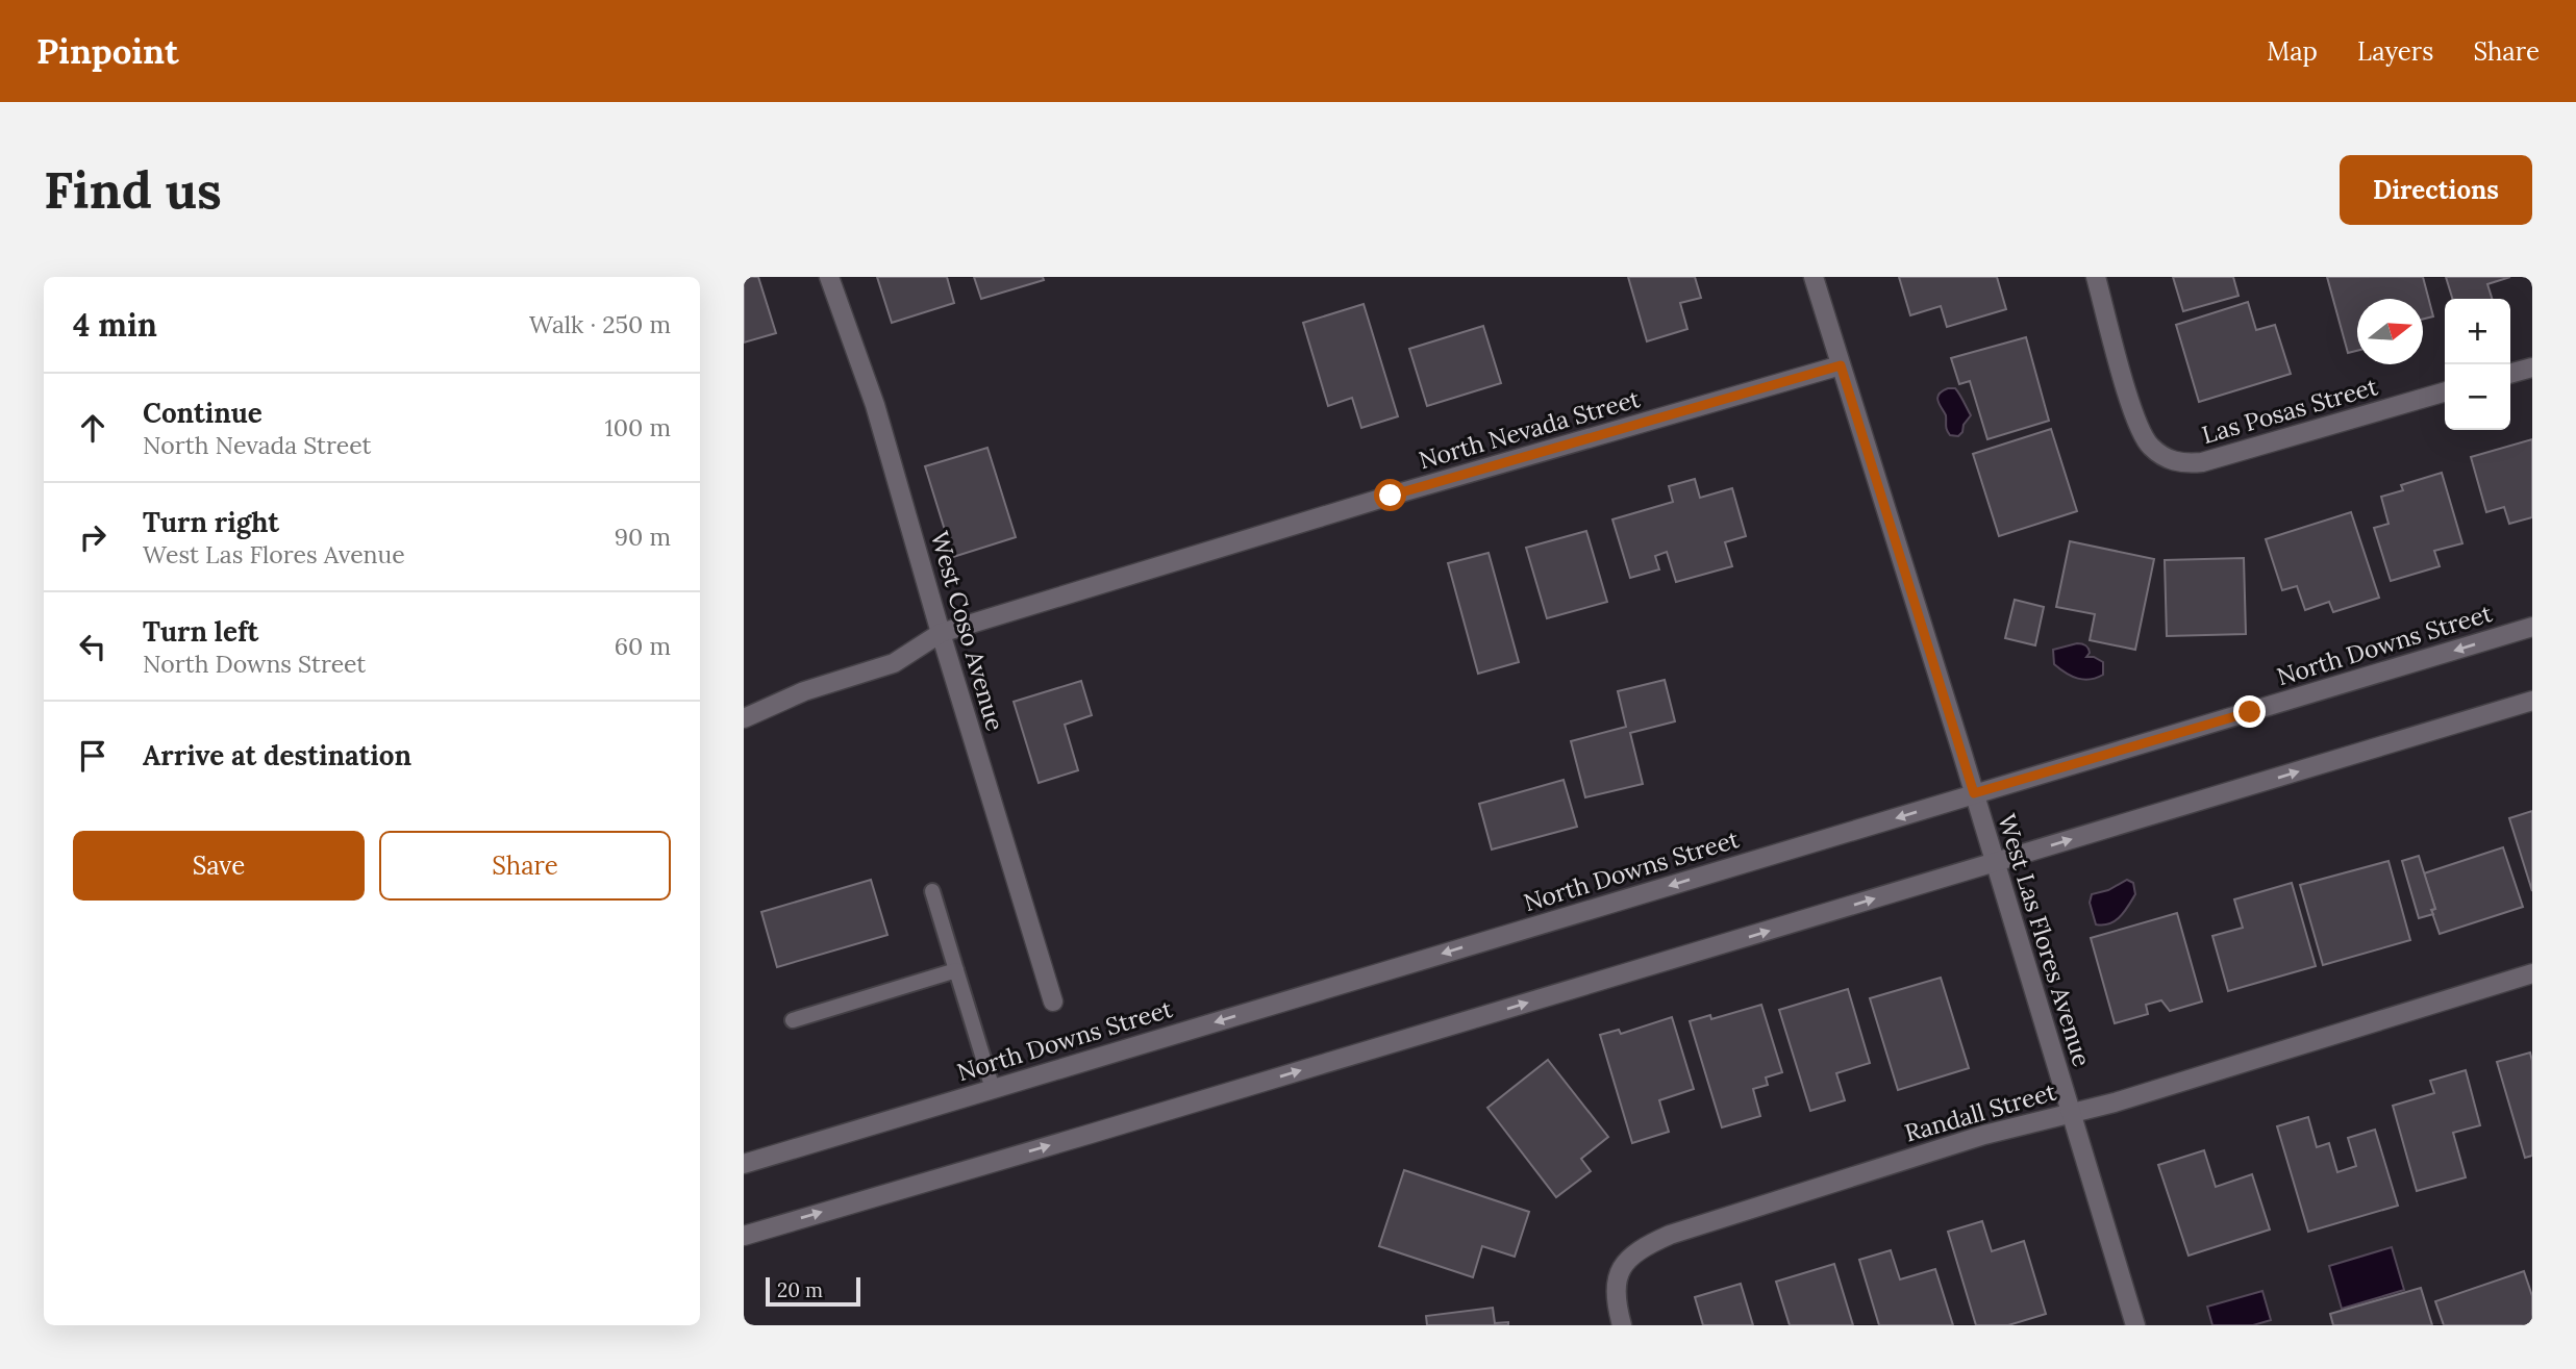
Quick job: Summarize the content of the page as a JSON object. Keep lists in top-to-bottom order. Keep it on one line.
{"streets":{"main road":["Las Posas Street","North Nevada Street","West Coso Avenue","North Downs Street","West Las Flores Avenue","Randall Street"]},"crossings":[["North Nevada Street","West Coso Avenue"],["North Nevada Street","West Las Flores Avenue"],["North Downs Street","West Las Flores Avenue"],["West Las Flores Avenue","Randall Street"]],"scale_bar":"20 m","north":"right","page":{"header":"Pinpoint","nav":["Map","Layers","Share"],"buttons":["Directions",["Save","Share"]],"title":"Find us","heading":["4 min","Walk · 250 m"],"map_buttons":["+","−"],"list":[["Continue","North Nevada Street","100 m"],["Turn right","West Las Flores Avenue","90 m"],["Turn left","North Downs Street","60 m"],"Arrive at destination"],"scale":"20 m"}}
